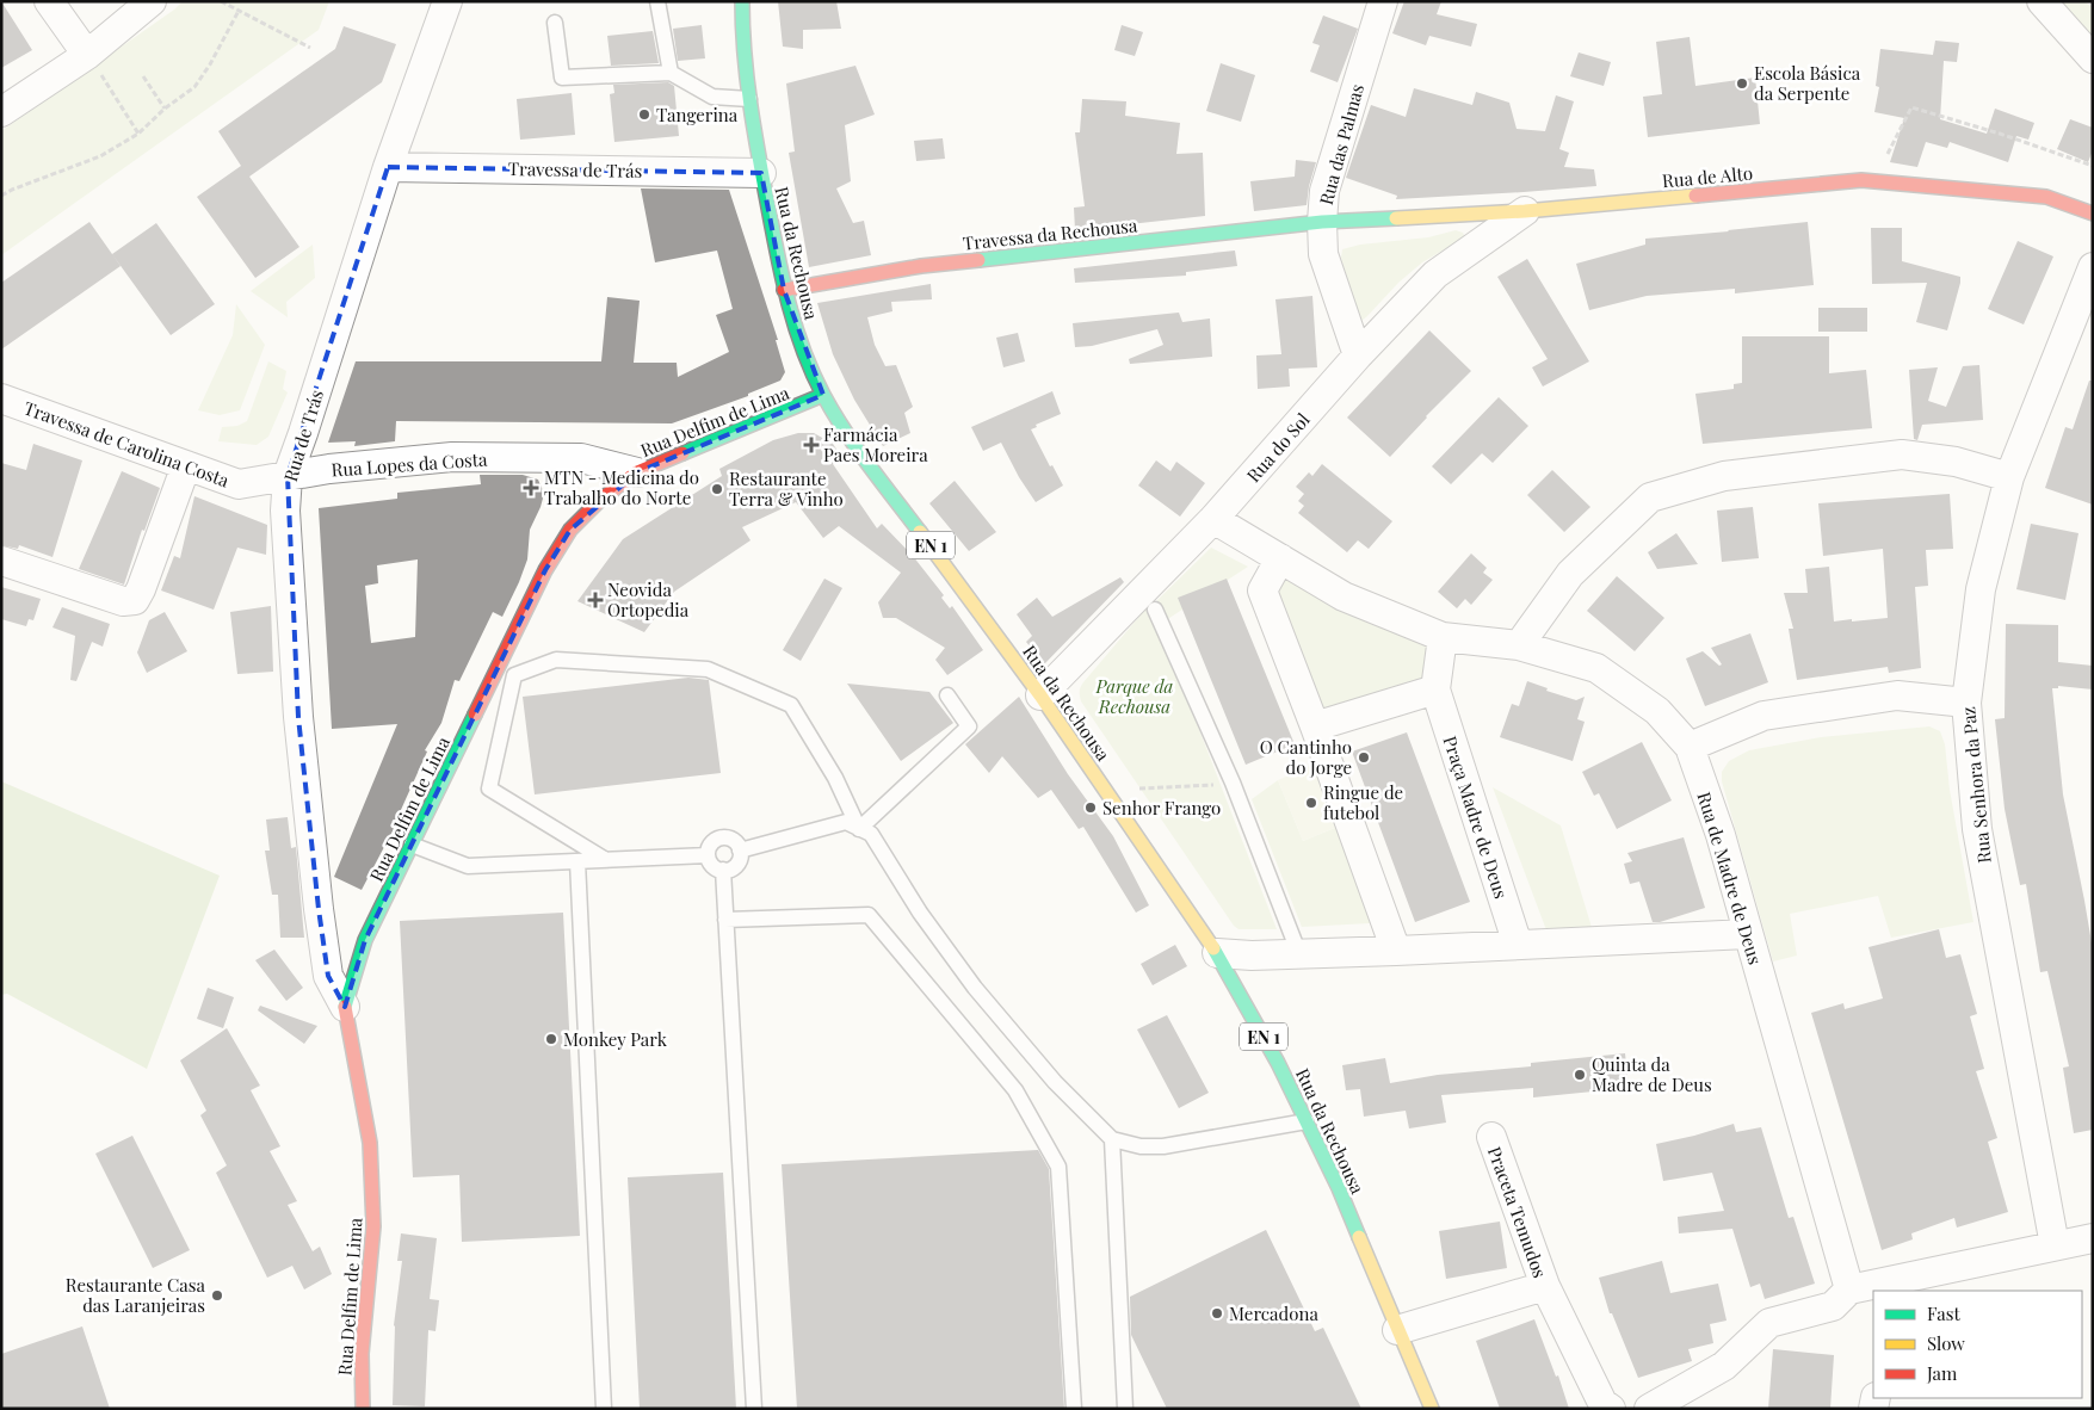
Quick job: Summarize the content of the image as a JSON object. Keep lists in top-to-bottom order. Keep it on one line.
{"streets":{"main road":["Rua de Alto","Travessa da Rechousa","Rua da Rechousa","Rua Delfim de Lima","EN 1"],"street":["Rua das Palmas","Travessa de Trás","Rua de Trás","Travessa de Carolina Costa","Rua do Sol","Rua Lopes da Costa","Rua Senhora da Paz","Praça Madre de Deus","Rua de Madre de Deus","Praceta Temudos"]},"crossings":[["Rua das Palmas","Rua de Alto"],["Rua das Palmas","Travessa da Rechousa"],["Rua das Palmas","Rua do Sol"],["Travessa de Trás","Rua da Rechousa"],["Travessa de Trás","Rua de Trás"],["Rua de Alto","Travessa da Rechousa"],["Rua de Alto","Rua do Sol"],["Travessa da Rechousa","Rua da Rechousa"],["Rua da Rechousa","Rua Delfim de Lima"],["Rua da Rechousa","Rua do Sol"],["Rua da Rechousa","Praceta Temudos"],["Rua Delfim de Lima","Rua de Trás"],["Rua Delfim de Lima","Rua Lopes da Costa"],["Rua de Trás","Travessa de Carolina Costa"],["Rua de Trás","Rua Lopes da Costa"],["Travessa de Carolina Costa","Rua Lopes da Costa"],["Rua do Sol","Rua de Madre de Deus"],["Praça Madre de Deus","Rua de Madre de Deus"]],"parks":["Parque da Rechousa"],"places":{"other":["Escola Básica da Serpente","Tangerina","Restaurante Terra & Vinho","O Cantinho do Jorge","Ringue de futebol","Senhor Frango","Monkey Park","Quinta da Madre de Deus","Restaurante Casa das Laranjeiras","Mercadona"],"health":["Farmácia Paes Moreira","MTN - Medicina do Trabalho do Norte","Neovida Ortopedia"]},"legend":["Fast","Slow","Jam"]}
